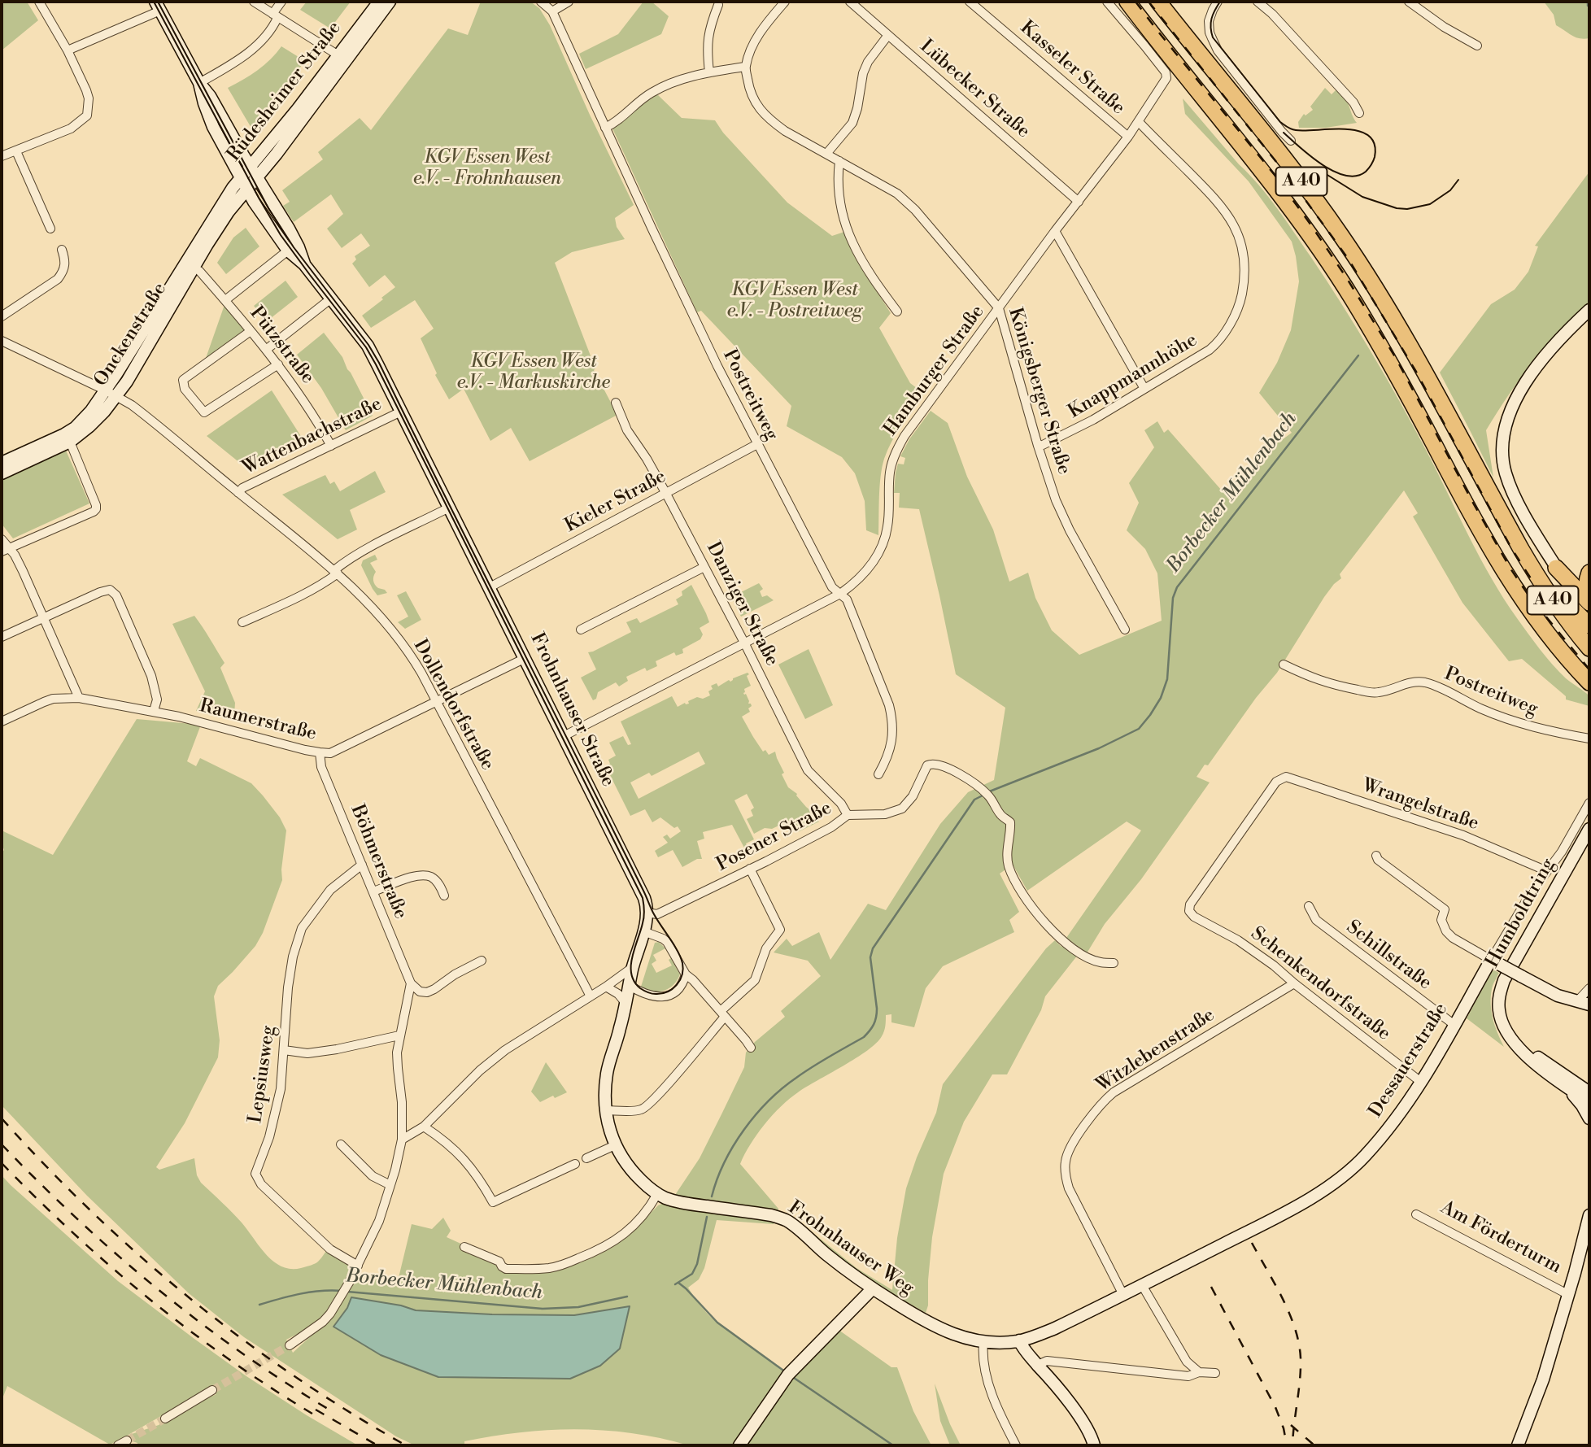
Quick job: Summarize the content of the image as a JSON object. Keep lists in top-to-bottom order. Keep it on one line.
{"streets":{"highway":["A 40"],"main road":["Rüdesheimer Straße","Onckenstraße","Frohnhauser Straße","Humboldtring","Dessauerstraße","Am Förderturm","Frohnhauser Weg"],"street":["Kasseler Straße","Lübecker Straße","Pützstraße","Hamburger Straße","Knappmannhöhe","Königsberger Straße","Postreitweg","Wattenbachstraße","Kieler Straße","Danziger Straße","Dollendorfstraße","Raumerstraße","Wrangelstraße","Posener Straße","Böhmerstraße","Schillstraße","Schenkendorfstraße","Witzlebenstraße","Lepsiusweg"]},"crossings":[["Kasseler Straße","Hamburger Straße"],["Lübecker Straße","Hamburger Straße"],["Rüdesheimer Straße","Onckenstraße"],["Rüdesheimer Straße","Frohnhauser Straße"],["Onckenstraße","Dollendorfstraße"],["Onckenstraße","Frohnhauser Straße"],["Pützstraße","Wattenbachstraße"],["Hamburger Straße","Knappmannhöhe"],["Hamburger Straße","Königsberger Straße"],["Hamburger Straße","Postreitweg"],["Hamburger Straße","Danziger Straße"],["Hamburger Straße","Frohnhauser Straße"],["Knappmannhöhe","Königsberger Straße"],["Postreitweg","Kieler Straße"],["Wattenbachstraße","Dollendorfstraße"],["Wattenbachstraße","Frohnhauser Straße"],["Kieler Straße","Danziger Straße"],["Kieler Straße","Frohnhauser Straße"],["Danziger Straße","Posener Straße"],["Dollendorfstraße","Raumerstraße"],["Frohnhauser Straße","Raumerstraße"],["Frohnhauser Straße","Posener Straße"],["Frohnhauser Straße","Frohnhauser Weg"],["Raumerstraße","Böhmerstraße"],["Wrangelstraße","Schenkendorfstraße"],["Wrangelstraße","Dessauerstraße"],["Böhmerstraße","Lepsiusweg"],["Schillstraße","Dessauerstraße"],["Schenkendorfstraße","Witzlebenstraße"],["Schenkendorfstraße","Dessauerstraße"],["Witzlebenstraße","Dessauerstraße"],["Dessauerstraße","Frohnhauser Weg"]],"water":["Borbecker Mühlenbach"],"parks":["KGV Essen West e.V. - Frohnhausen","KGV Essen West e.V. - Postreitweg","KGV Essen West e.V. - Markuskirche"]}
